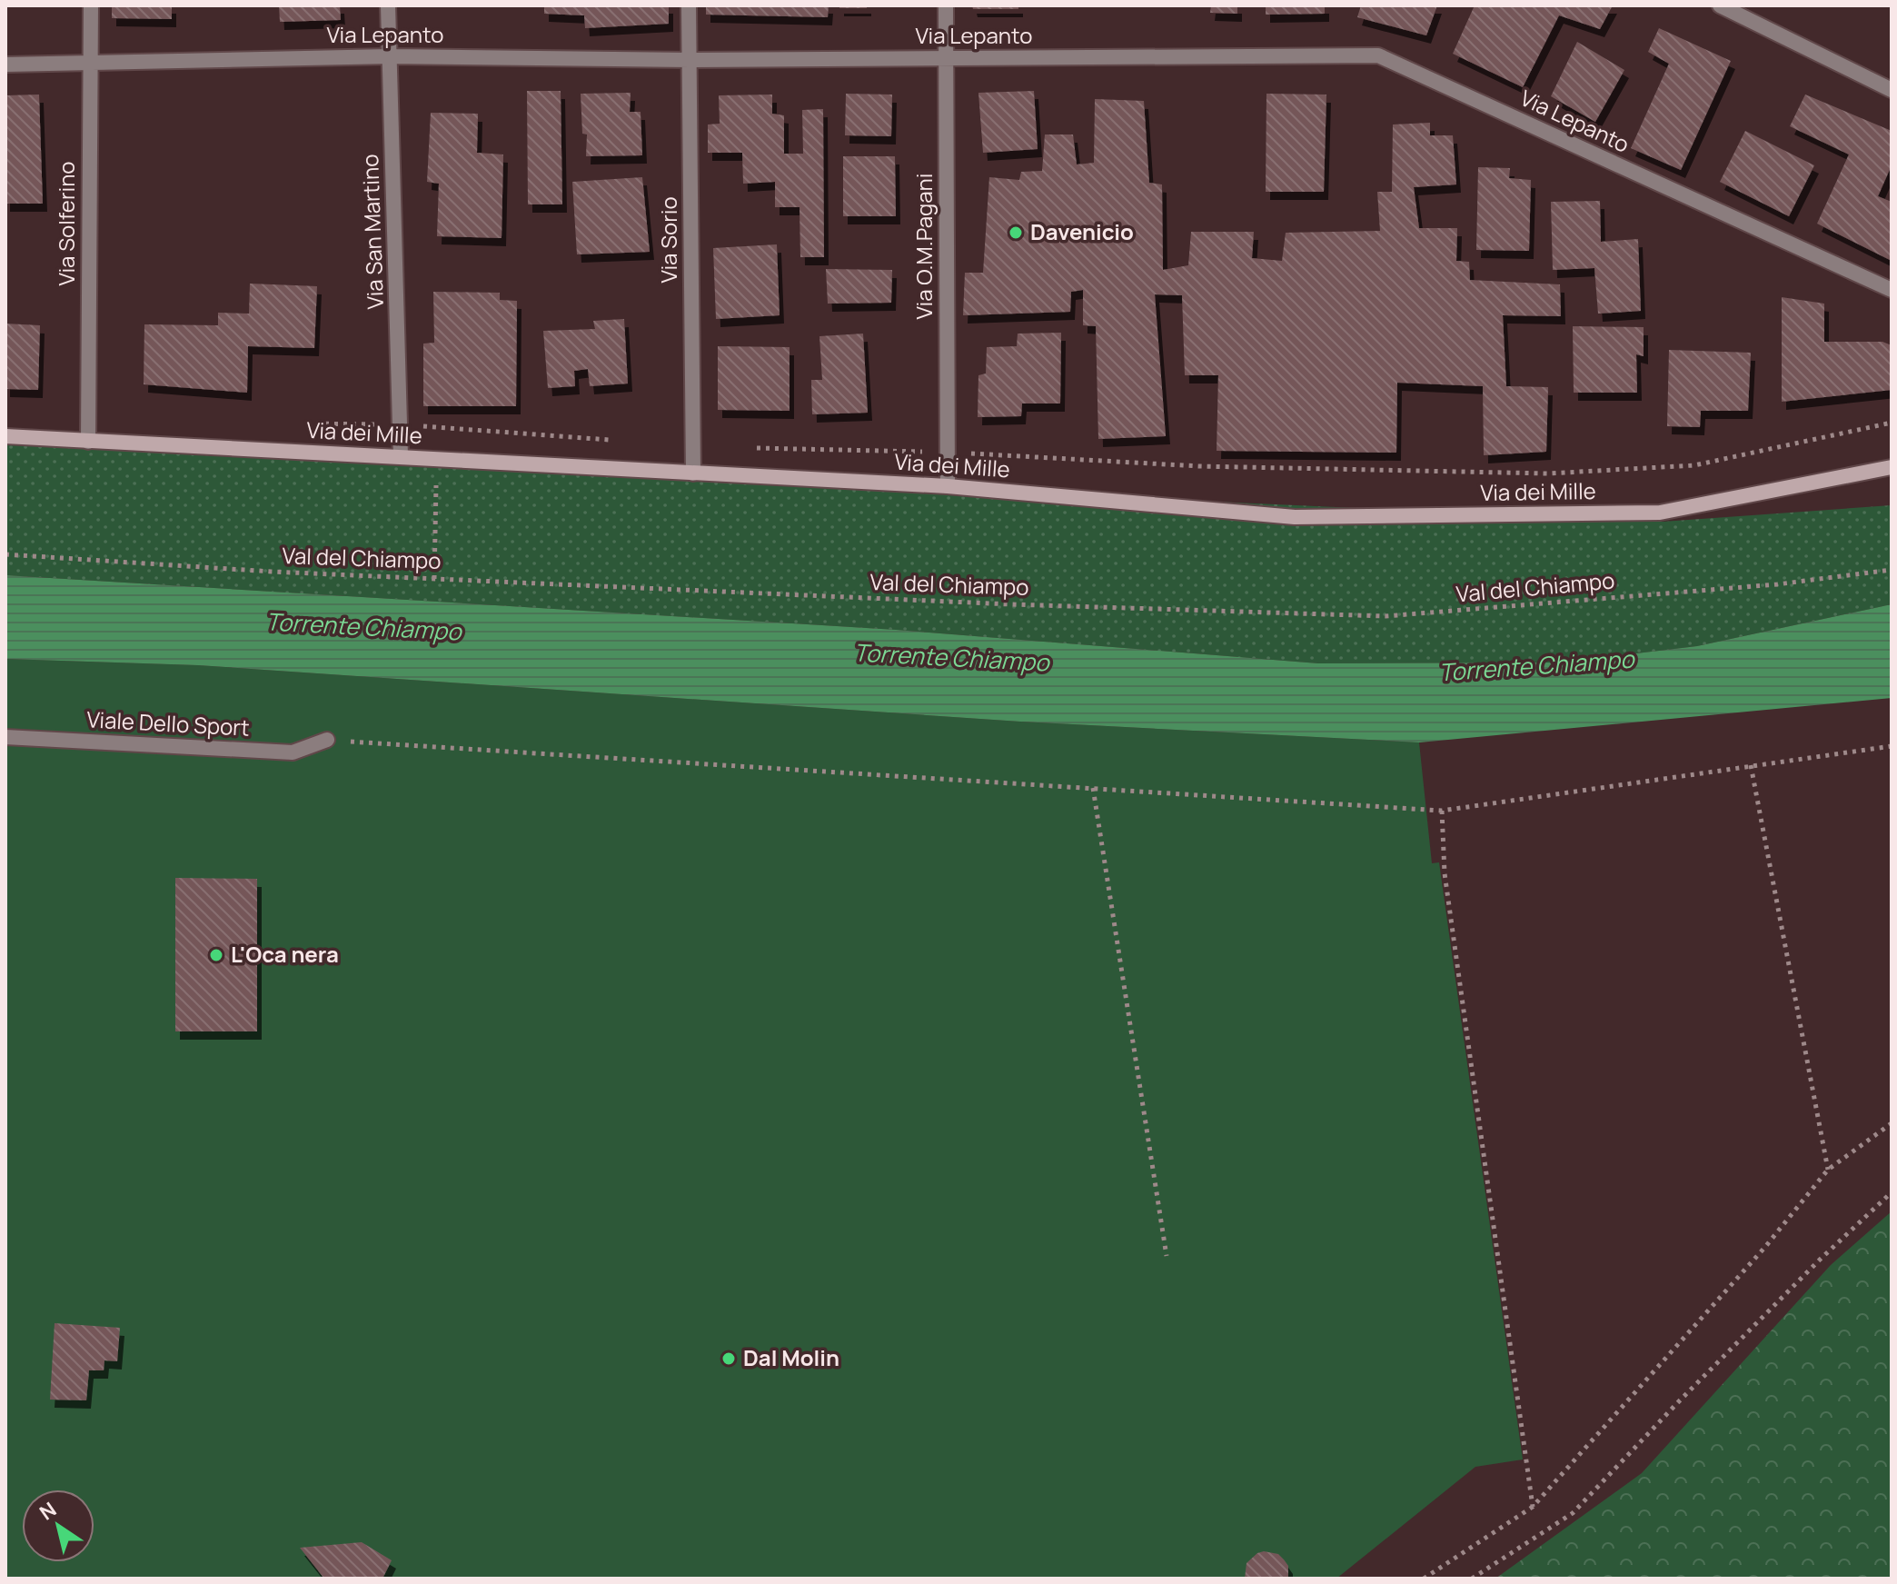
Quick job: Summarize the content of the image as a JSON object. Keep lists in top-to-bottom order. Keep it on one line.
{"streets":{"main road":["Via dei Mille"],"street":["Via Lepanto","Via Solferino","Via San Martino","Via Sorio","Via O.M.Pagani","Viale Dello Sport"],"path":["Val del Chiampo"]},"crossings":[["Via Lepanto","Via Solferino"],["Via Lepanto","Via San Martino"],["Via Lepanto","Via Sorio"],["Via Lepanto","Via O.M.Pagani"],["Via Solferino","Via dei Mille"],["Via San Martino","Via dei Mille"],["Via Sorio","Via dei Mille"],["Via O.M.Pagani","Via dei Mille"]],"water":["Torrente Chiampo"],"places":["Davenicio","L'Oca nera","Dal Molin"],"north":"top left"}
